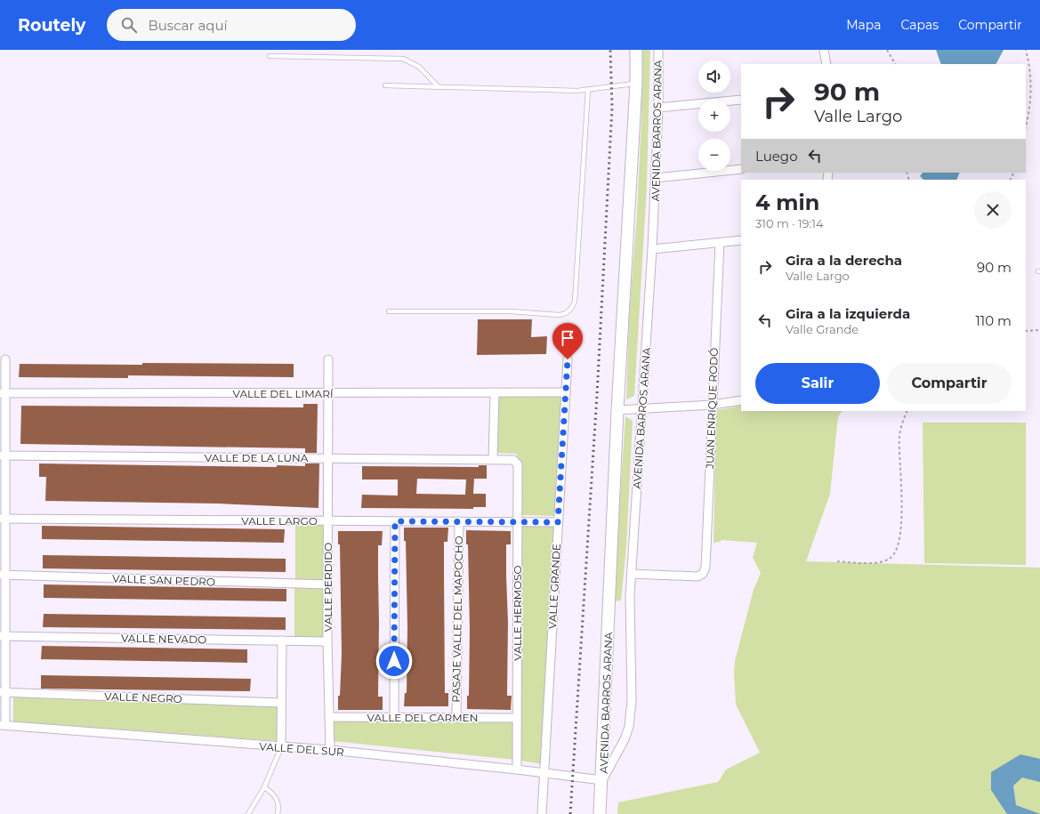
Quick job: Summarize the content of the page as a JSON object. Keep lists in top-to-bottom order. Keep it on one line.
{"streets":{"main road":["AVENIDA BARROS ARANA"],"street":["VALLE DEL LIMARÍ","JUAN ENRIQUE RODÓ","VALLE DE LA LUNA","VALLE LARGO","VALLE SAN PEDRO","VALLE GRANDE","VALLE PERDIDO","VALLE HERMOSO","PASAJE VALLE DEL MAPOCHO","VALLE NEVADO","VALLE NEGRO","VALLE DEL CARMEN","VALLE DEL SUR"]},"crossings":[["AVENIDA BARROS ARANA","JUAN ENRIQUE RODÓ"],["AVENIDA BARROS ARANA","VALLE DEL SUR"],["VALLE DEL LIMARÍ","VALLE GRANDE"],["VALLE DEL LIMARÍ","VALLE PERDIDO"],["VALLE DE LA LUNA","VALLE PERDIDO"],["VALLE DE LA LUNA","VALLE HERMOSO"],["VALLE LARGO","VALLE GRANDE"],["VALLE LARGO","VALLE PERDIDO"],["VALLE LARGO","VALLE HERMOSO"],["VALLE LARGO","PASAJE VALLE DEL MAPOCHO"],["VALLE SAN PEDRO","VALLE PERDIDO"],["VALLE GRANDE","VALLE DEL SUR"],["VALLE PERDIDO","VALLE NEVADO"],["VALLE PERDIDO","VALLE DEL CARMEN"],["VALLE PERDIDO","VALLE DEL SUR"],["VALLE HERMOSO","VALLE DEL CARMEN"],["VALLE HERMOSO","VALLE DEL SUR"],["PASAJE VALLE DEL MAPOCHO","VALLE DEL CARMEN"]],"page":{"header":"Routely","search":"Buscar aquí","nav":["Mapa","Capas","Compartir"],"map_buttons":["+","−"],"turn":["90 m","Valle Largo"],"then":"Luego","heading":["4 min","310 m · 19:14"],"list":[{"name":"Gira a la derecha","note":"Valle Largo","value":"90 m"},{"name":"Gira a la izquierda","note":"Valle Grande","value":"110 m"}],"buttons":["Salir","Compartir"]}}
